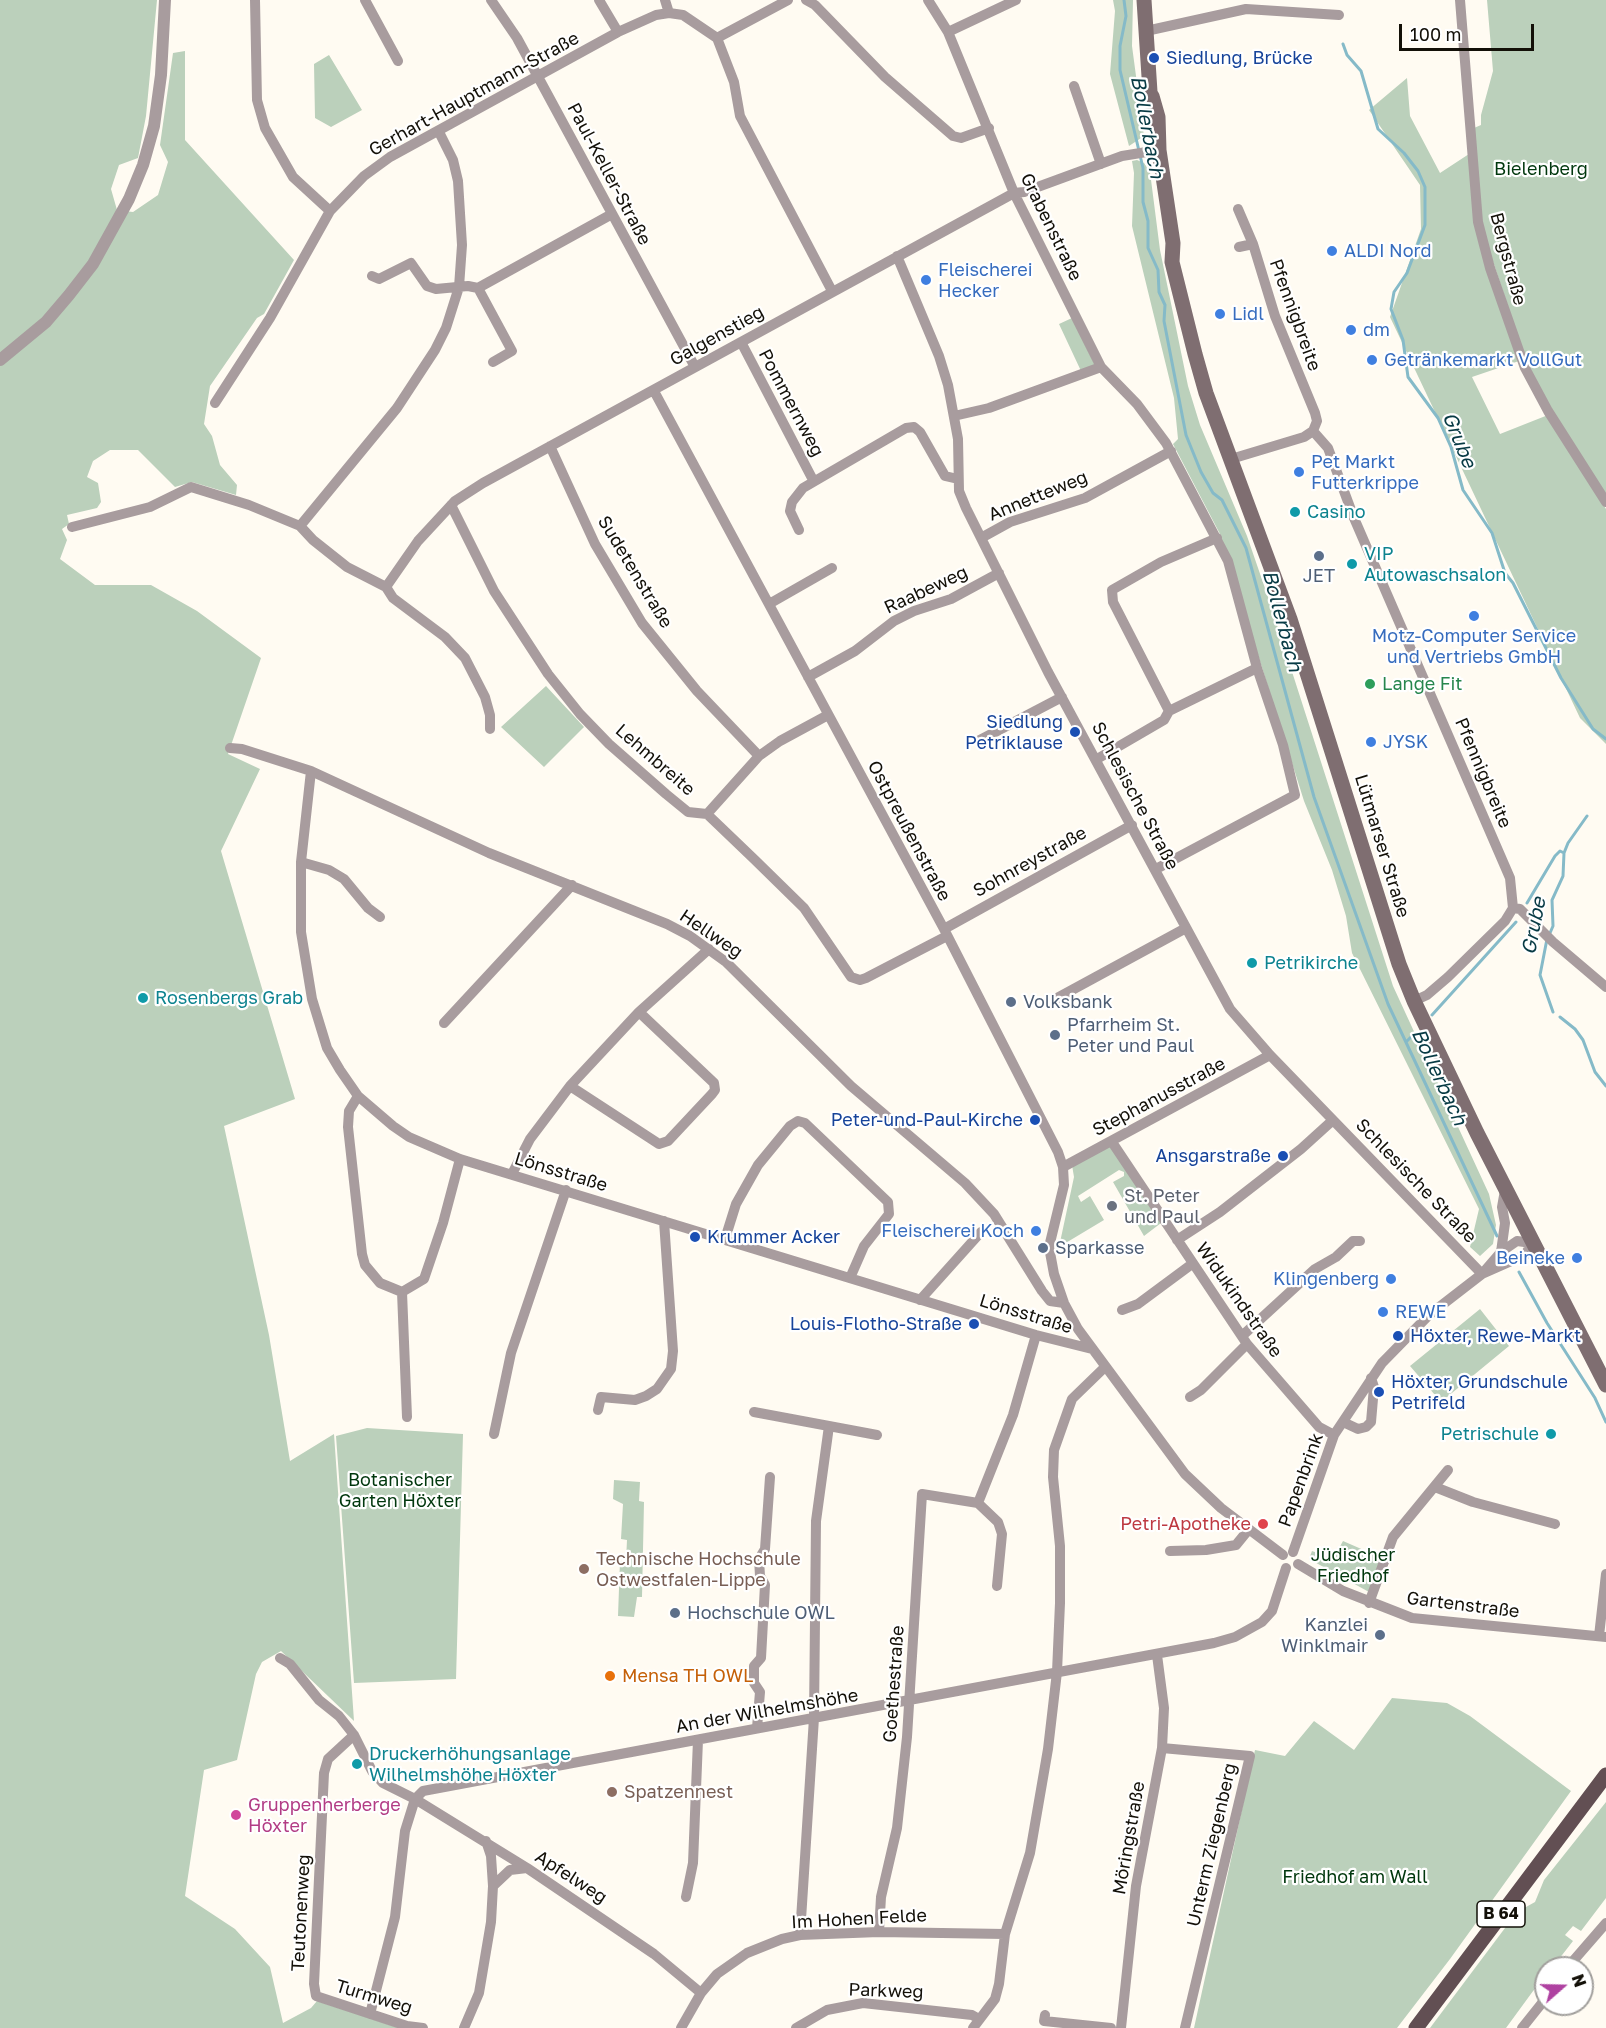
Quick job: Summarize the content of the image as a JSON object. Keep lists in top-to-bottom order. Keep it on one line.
{"streets":{"main road":["Lütmarser Straße","B 64"],"street":["Gerhart-Hauptmann-Straße","Paul-Keller-Straße","Grabenstraße","Bergstraße","Pfennigbreite","Galgenstieg","Pommernweg","Annetteweg","Sudetenstraße","Raabeweg","Lehmbreite","Schlesische Straße","Ostpreußenstraße","Sohnreystraße","Hellweg","Stephanusstraße","Lönsstraße","Widukindstraße","Papenbrink","Gartenstraße","Goethestraße","An der Wilhelmshöhe","Möringstraße","Unterm Ziegenberg","Apfelweg","Teutonenweg","Im Hohen Felde","Parkweg","Turmweg"]},"crossings":[["Gerhart-Hauptmann-Straße","Paul-Keller-Straße"],["Paul-Keller-Straße","Galgenstieg"],["Grabenstraße","Galgenstieg"],["Grabenstraße","Annetteweg"],["Grabenstraße","Schlesische Straße"],["Galgenstieg","Pommernweg"],["Galgenstieg","Sudetenstraße"],["Galgenstieg","Lehmbreite"],["Galgenstieg","Schlesische Straße"],["Galgenstieg","Ostpreußenstraße"],["Galgenstieg","Lütmarser Straße"],["Pommernweg","Schlesische Straße"],["Annetteweg","Schlesische Straße"],["Raabeweg","Schlesische Straße"],["Raabeweg","Ostpreußenstraße"],["Lehmbreite","Ostpreußenstraße"],["Lehmbreite","Sohnreystraße"],["Schlesische Straße","Sohnreystraße"],["Schlesische Straße","Stephanusstraße"],["Schlesische Straße","Papenbrink"],["Ostpreußenstraße","Sohnreystraße"],["Ostpreußenstraße","Stephanusstraße"],["Lütmarser Straße","Papenbrink"],["Hellweg","Lönsstraße"],["Stephanusstraße","Widukindstraße"],["Widukindstraße","Papenbrink"],["Papenbrink","Gartenstraße"],["Papenbrink","An der Wilhelmshöhe"],["Gartenstraße","An der Wilhelmshöhe"],["Goethestraße","An der Wilhelmshöhe"],["Goethestraße","Im Hohen Felde"],["An der Wilhelmshöhe","Möringstraße"],["An der Wilhelmshöhe","Apfelweg"],["Möringstraße","Unterm Ziegenberg"],["Apfelweg","Im Hohen Felde"],["Teutonenweg","Turmweg"]],"water":["Bollerbach","Grube"],"parks":["Bielenberg","Botanischer Garten Höxter","Jüdischer Friedhof","Friedhof am Wall"],"places":["Siedlung, Brücke","ALDI Nord","Fleischerei Hecker","Lidl","dm","Getränkemarkt VollGut","Pet Markt Futterkrippe","Casino","JET","VIP Autowaschsalon","Motz-Computer Service und Vertriebs GmbH","Lange Fit","Siedlung Petriklause","JYSK","Petrikirche","Rosenbergs Grab","Volksbank","Pfarrheim St. Peter und Paul","Peter-und-Paul-Kirche","Ansgarstraße","St. Peter und Paul","Fleischerei Koch","Krummer Acker","Sparkasse","Beineke","Klingenberg","REWE","Louis-Flotho-Straße","Höxter, Rewe-Markt","Höxter, Grundschule Petrifeld","Petrischule","Petri-Apotheke","Technische Hochschule Ostwestfalen-Lippe","Hochschule OWL","Kanzlei Winklmair","Mensa TH OWL","Druckerhöhungsanlage Wilhelmshöhe Höxter","Spatzennest","Gruppenherberge Höxter"],"scale_bar":"100 m","north":"right"}
